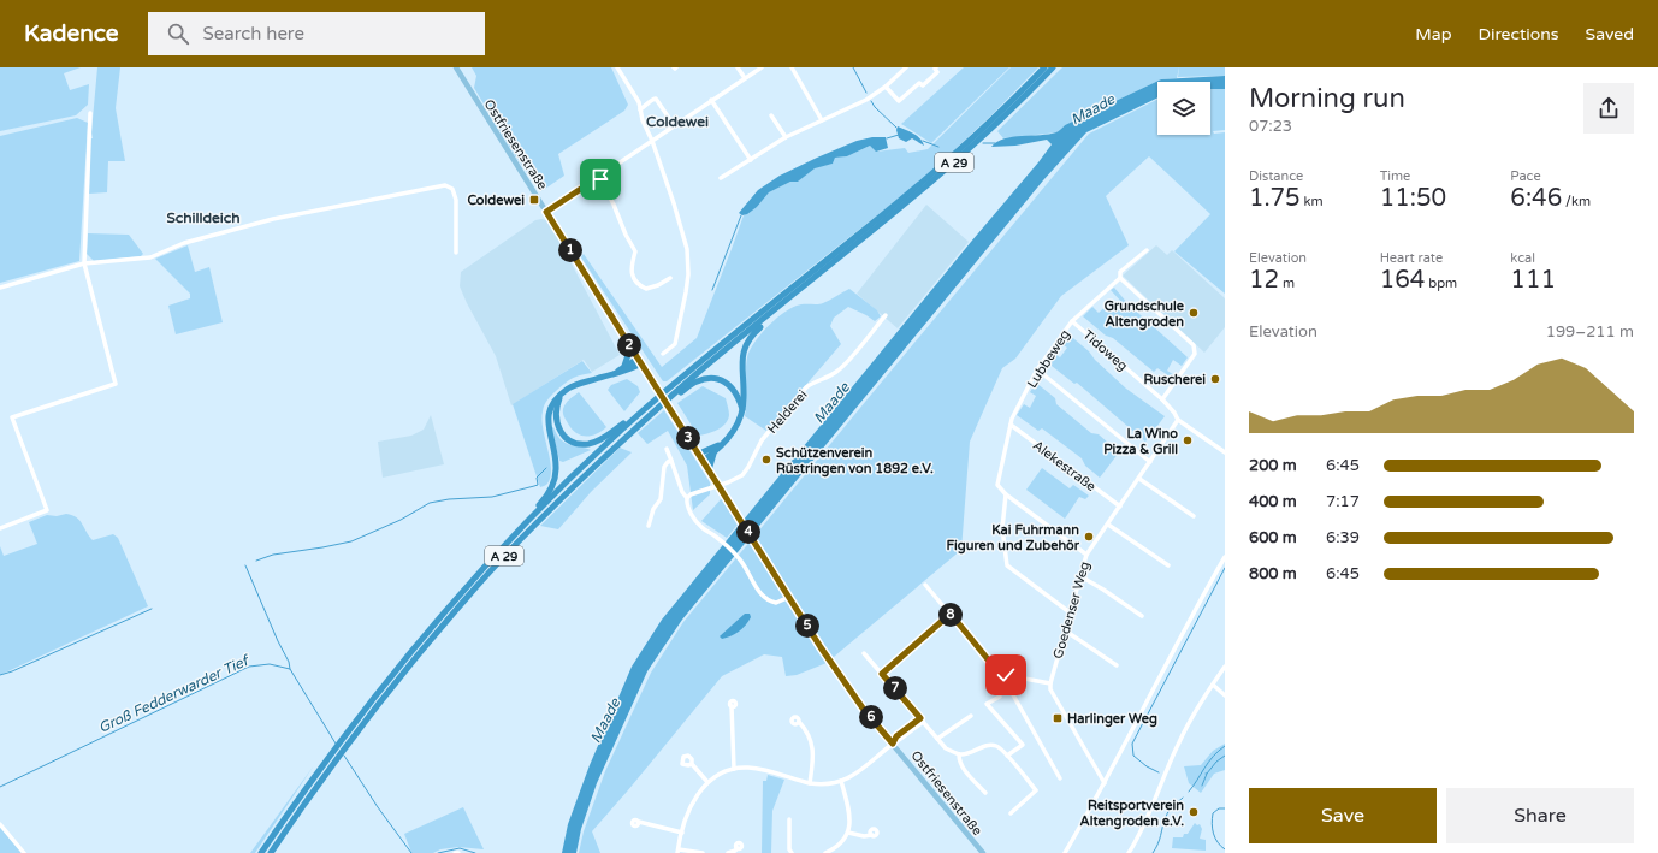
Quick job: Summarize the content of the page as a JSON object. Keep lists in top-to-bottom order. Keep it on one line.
{"streets":{"highway":["A 29"],"main road":["Ostfriesenstraße"],"street":["Tidoweg","Lubbeweg","Helderei","Alekestraße","Goedenser Weg"]},"crossings":[["Tidoweg","Lubbeweg"],["Tidoweg","Goedenser Weg"],["Lubbeweg","Alekestraße"],["Alekestraße","Goedenser Weg"]],"districts":["Coldewei","Schilldeich"],"water":["Maade","Groß Fedderwarder Tief"],"places":{"transit":["Coldewei","Harlinger Weg"],"other":["Grundschule Altengroden","Ruscherei","La Wino Pizza & Grill","Schützenverein Rüstringen von 1892 e.V.","Kai Fuhrmann Figuren und Zubehör","Reitsportverein Altengroden e.V."]},"page":{"header":"Kadence","search":"Search here","nav":["Map","Directions","Saved"],"heading":["Morning run","07:23"],"stats":[["Distance","1.75 km"],["Time","11:50"],["Pace","6:46 /km"],["Elevation","12 m"],["Heart rate","164 bpm"],["kcal","111"]],"pins":["1","2","3","4","8","5","7","6"],"chart":["Elevation","199–211 m"],"list":[{"name":"200 m","note":"6:45"},{"name":"400 m","note":"7:17"},{"name":"600 m","note":"6:39"},{"name":"800 m","note":"6:45"}],"buttons":["Save","Share"]}}
